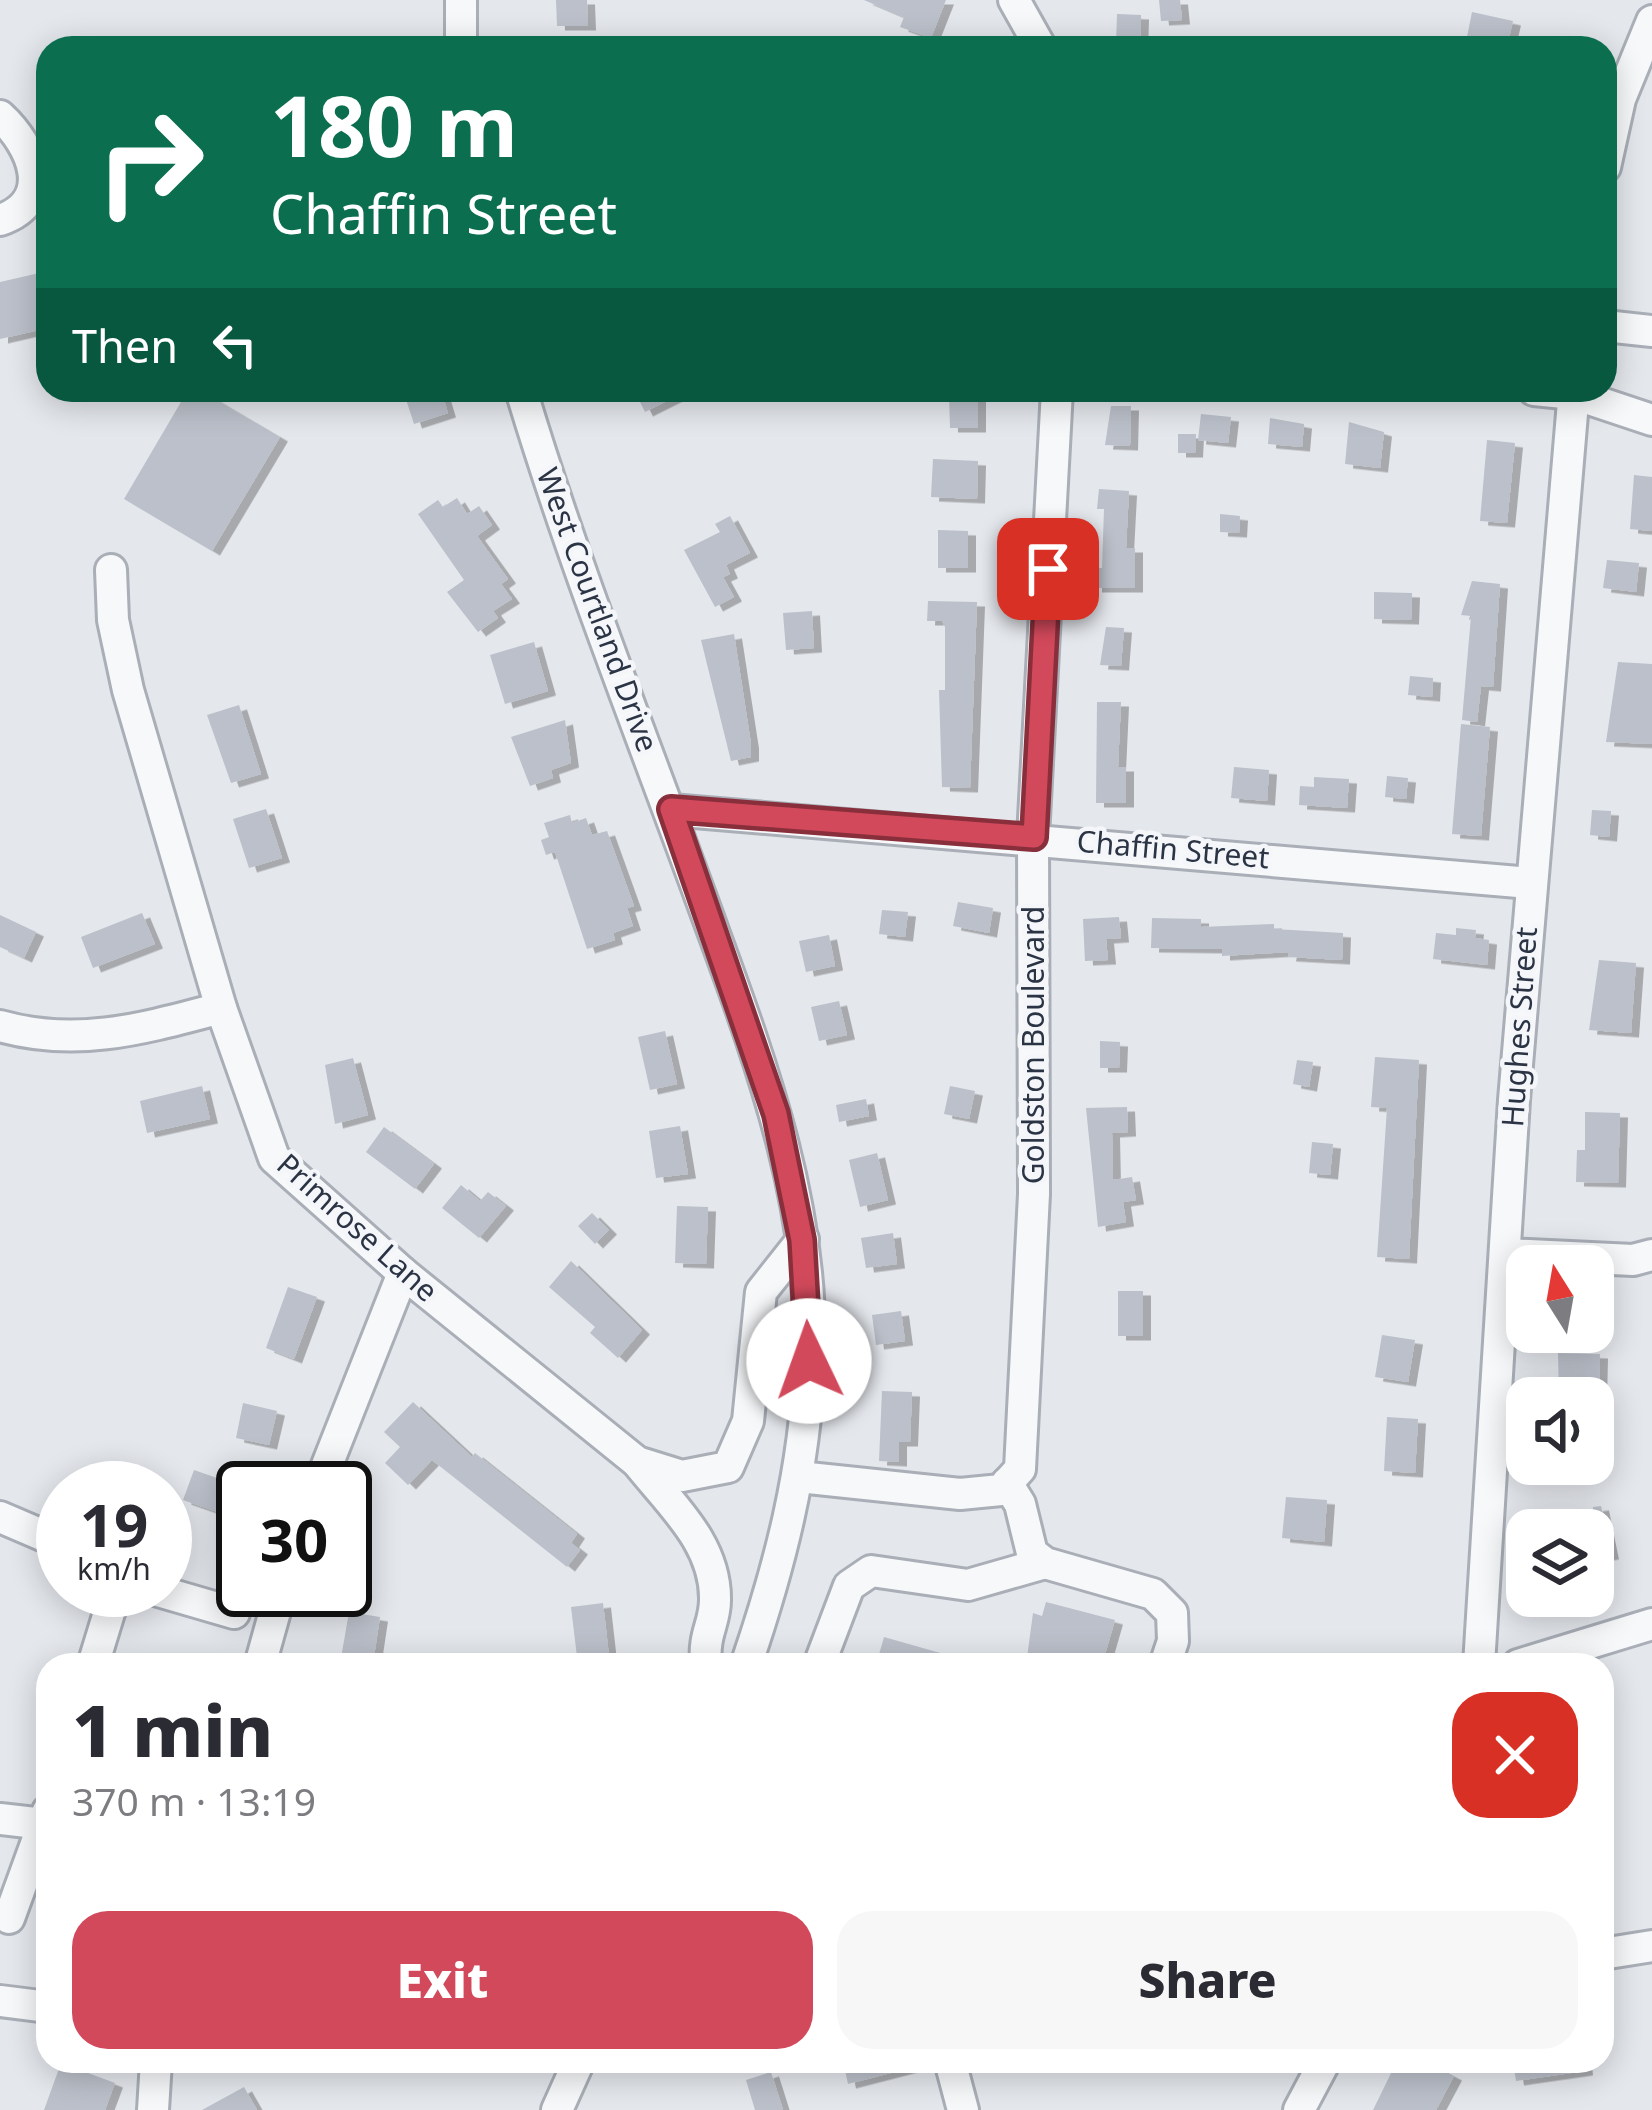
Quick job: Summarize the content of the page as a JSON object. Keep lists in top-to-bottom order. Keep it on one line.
{"streets":{"street":["West Courtland Drive","Chaffin Street","Hughes Street","Goldston Boulevard","Primrose Lane"]},"crossings":[["West Courtland Drive","Chaffin Street"],["West Courtland Drive","Primrose Lane"],["Chaffin Street","Hughes Street"],["Chaffin Street","Goldston Boulevard"]],"north":"top","page":{"turn":["180 m","Chaffin Street"],"then":"Then","speed":"19 km/h","limit":"30","heading":["1 min","370 m · 13:19"],"buttons":["Exit","Share"]}}
